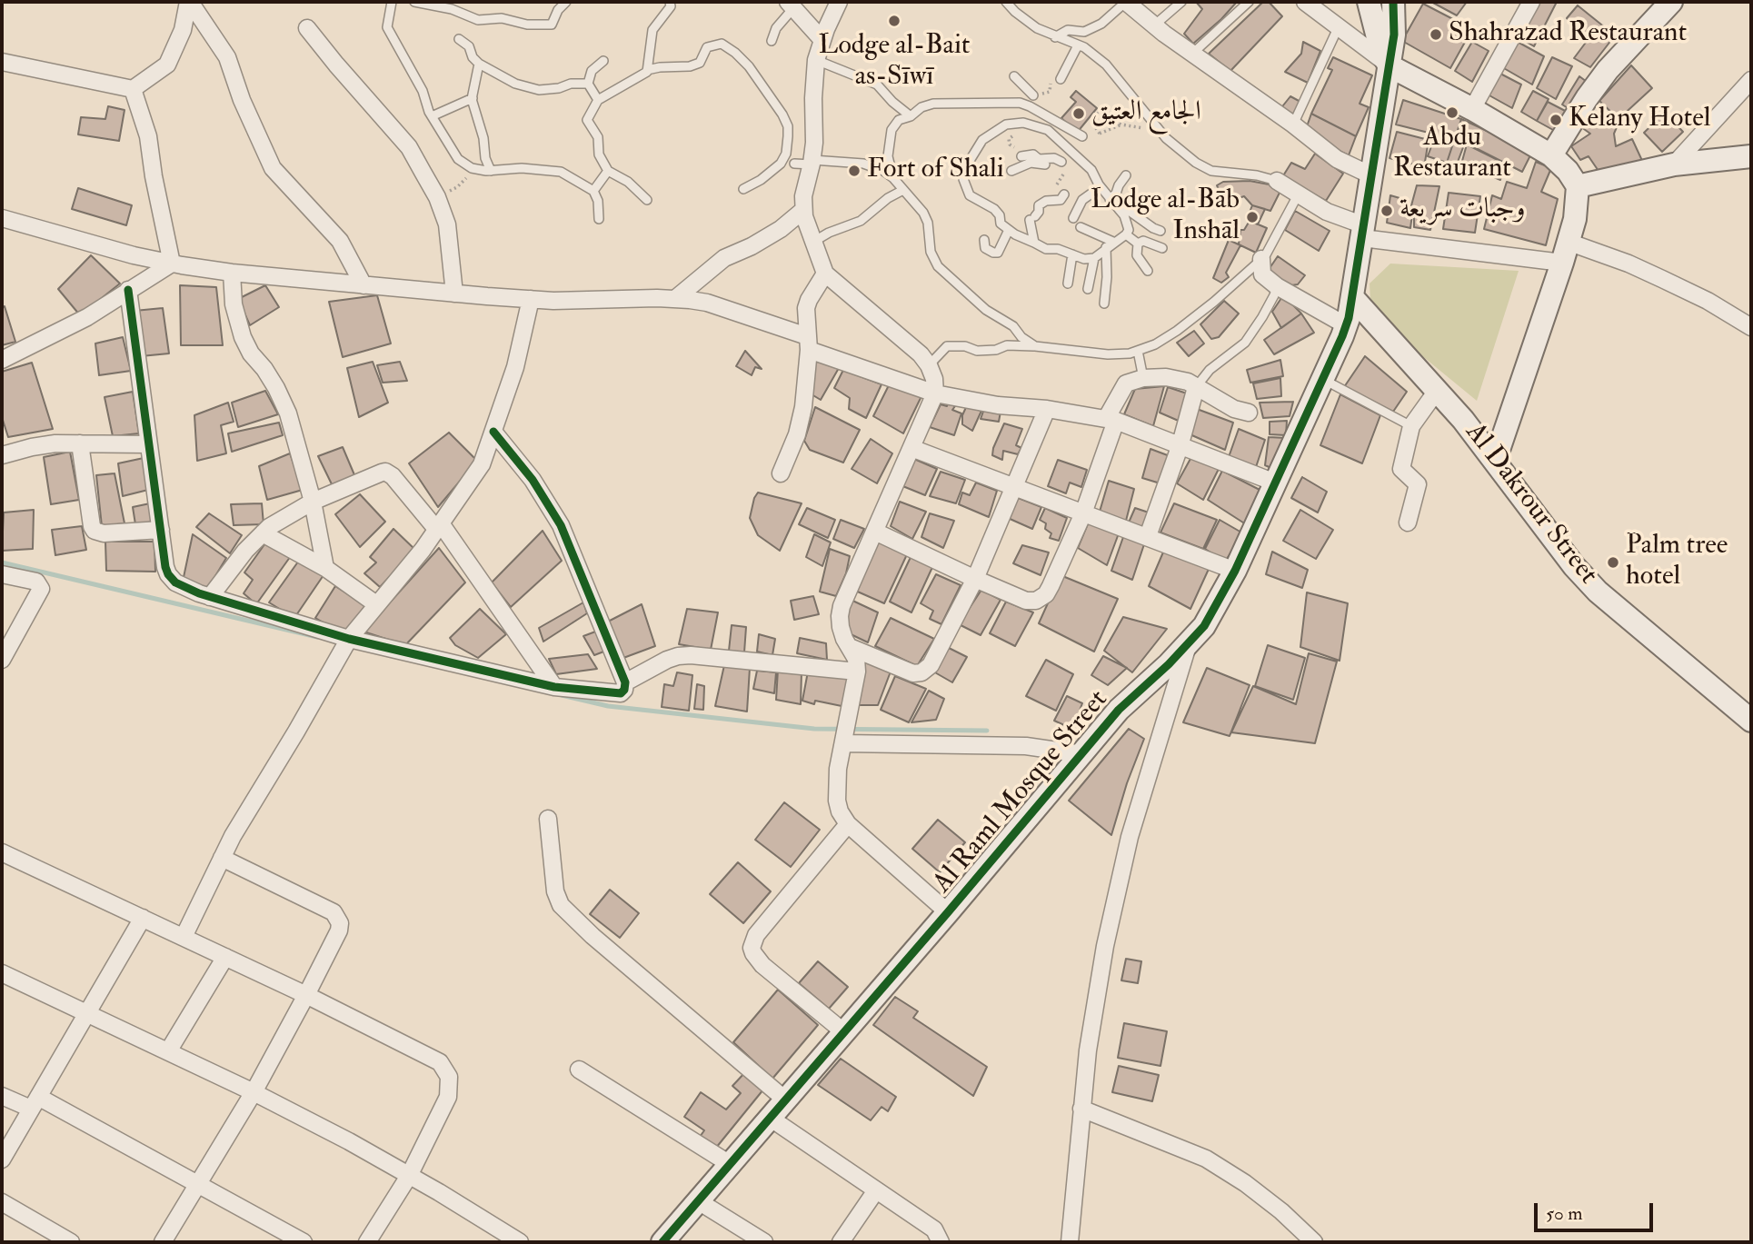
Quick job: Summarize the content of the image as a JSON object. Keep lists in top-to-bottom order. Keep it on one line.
{"streets":{"street":["Al Dakrour Street","Al Raml Mosque Street"]},"crossings":[["Al Dakrour Street","Al Raml Mosque Street"]],"places":["Lodge al-Bait as-Sīwī","Shahrazad Restaurant","Abdu Restaurant","الجامع العتيق","Kelany Hotel","Fort of Shali","وجبات سريعة","Lodge al-Bāb Inshāl","Palm tree hotel"],"scale_bar":"50 m"}
